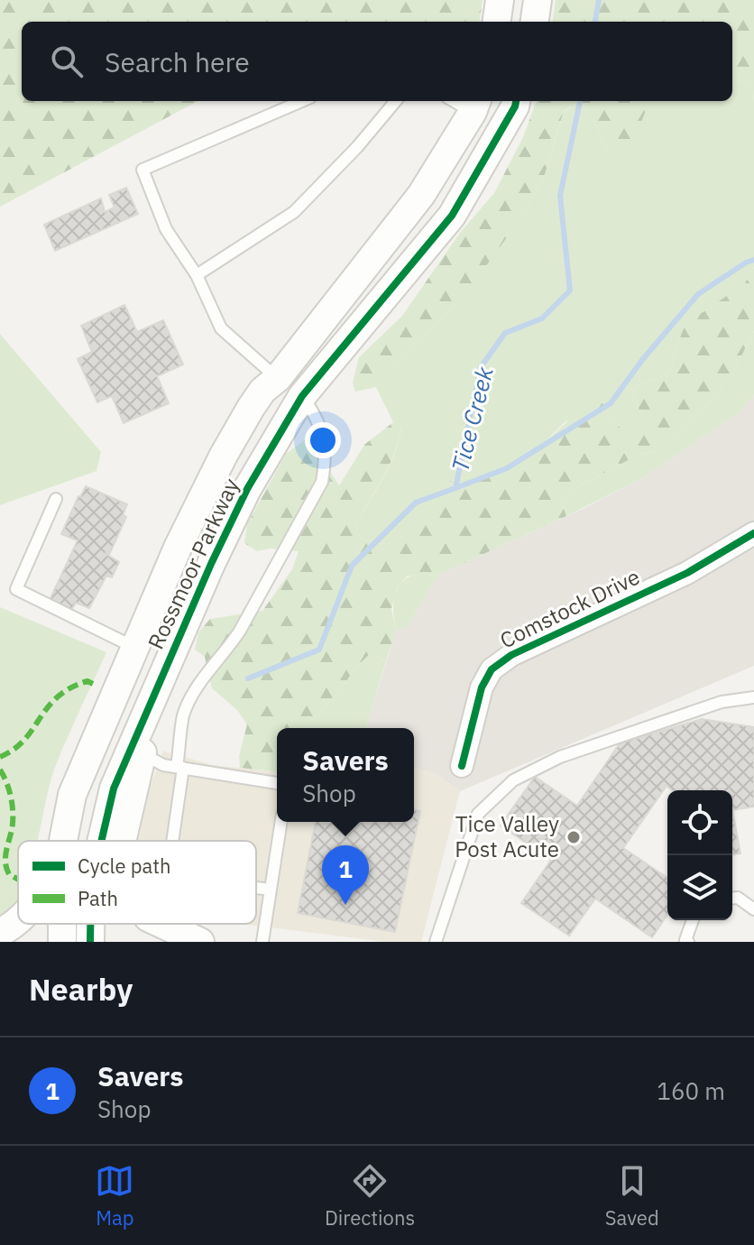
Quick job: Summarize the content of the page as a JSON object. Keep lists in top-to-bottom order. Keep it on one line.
{"streets":{"street":["Rossmoor Parkway","Comstock Drive"]},"water":["Tice Creek"],"places":["Tice Valley Post Acute"],"legend":["Cycle path","Path"],"page":{"search":"Search here","popup":["Savers","Shop"],"pins":"1","heading":"Nearby","list":[{"mark":"1","name":"Savers","note":"Shop","value":"160 m"}],"nav":["Map","Directions","Saved"]}}
